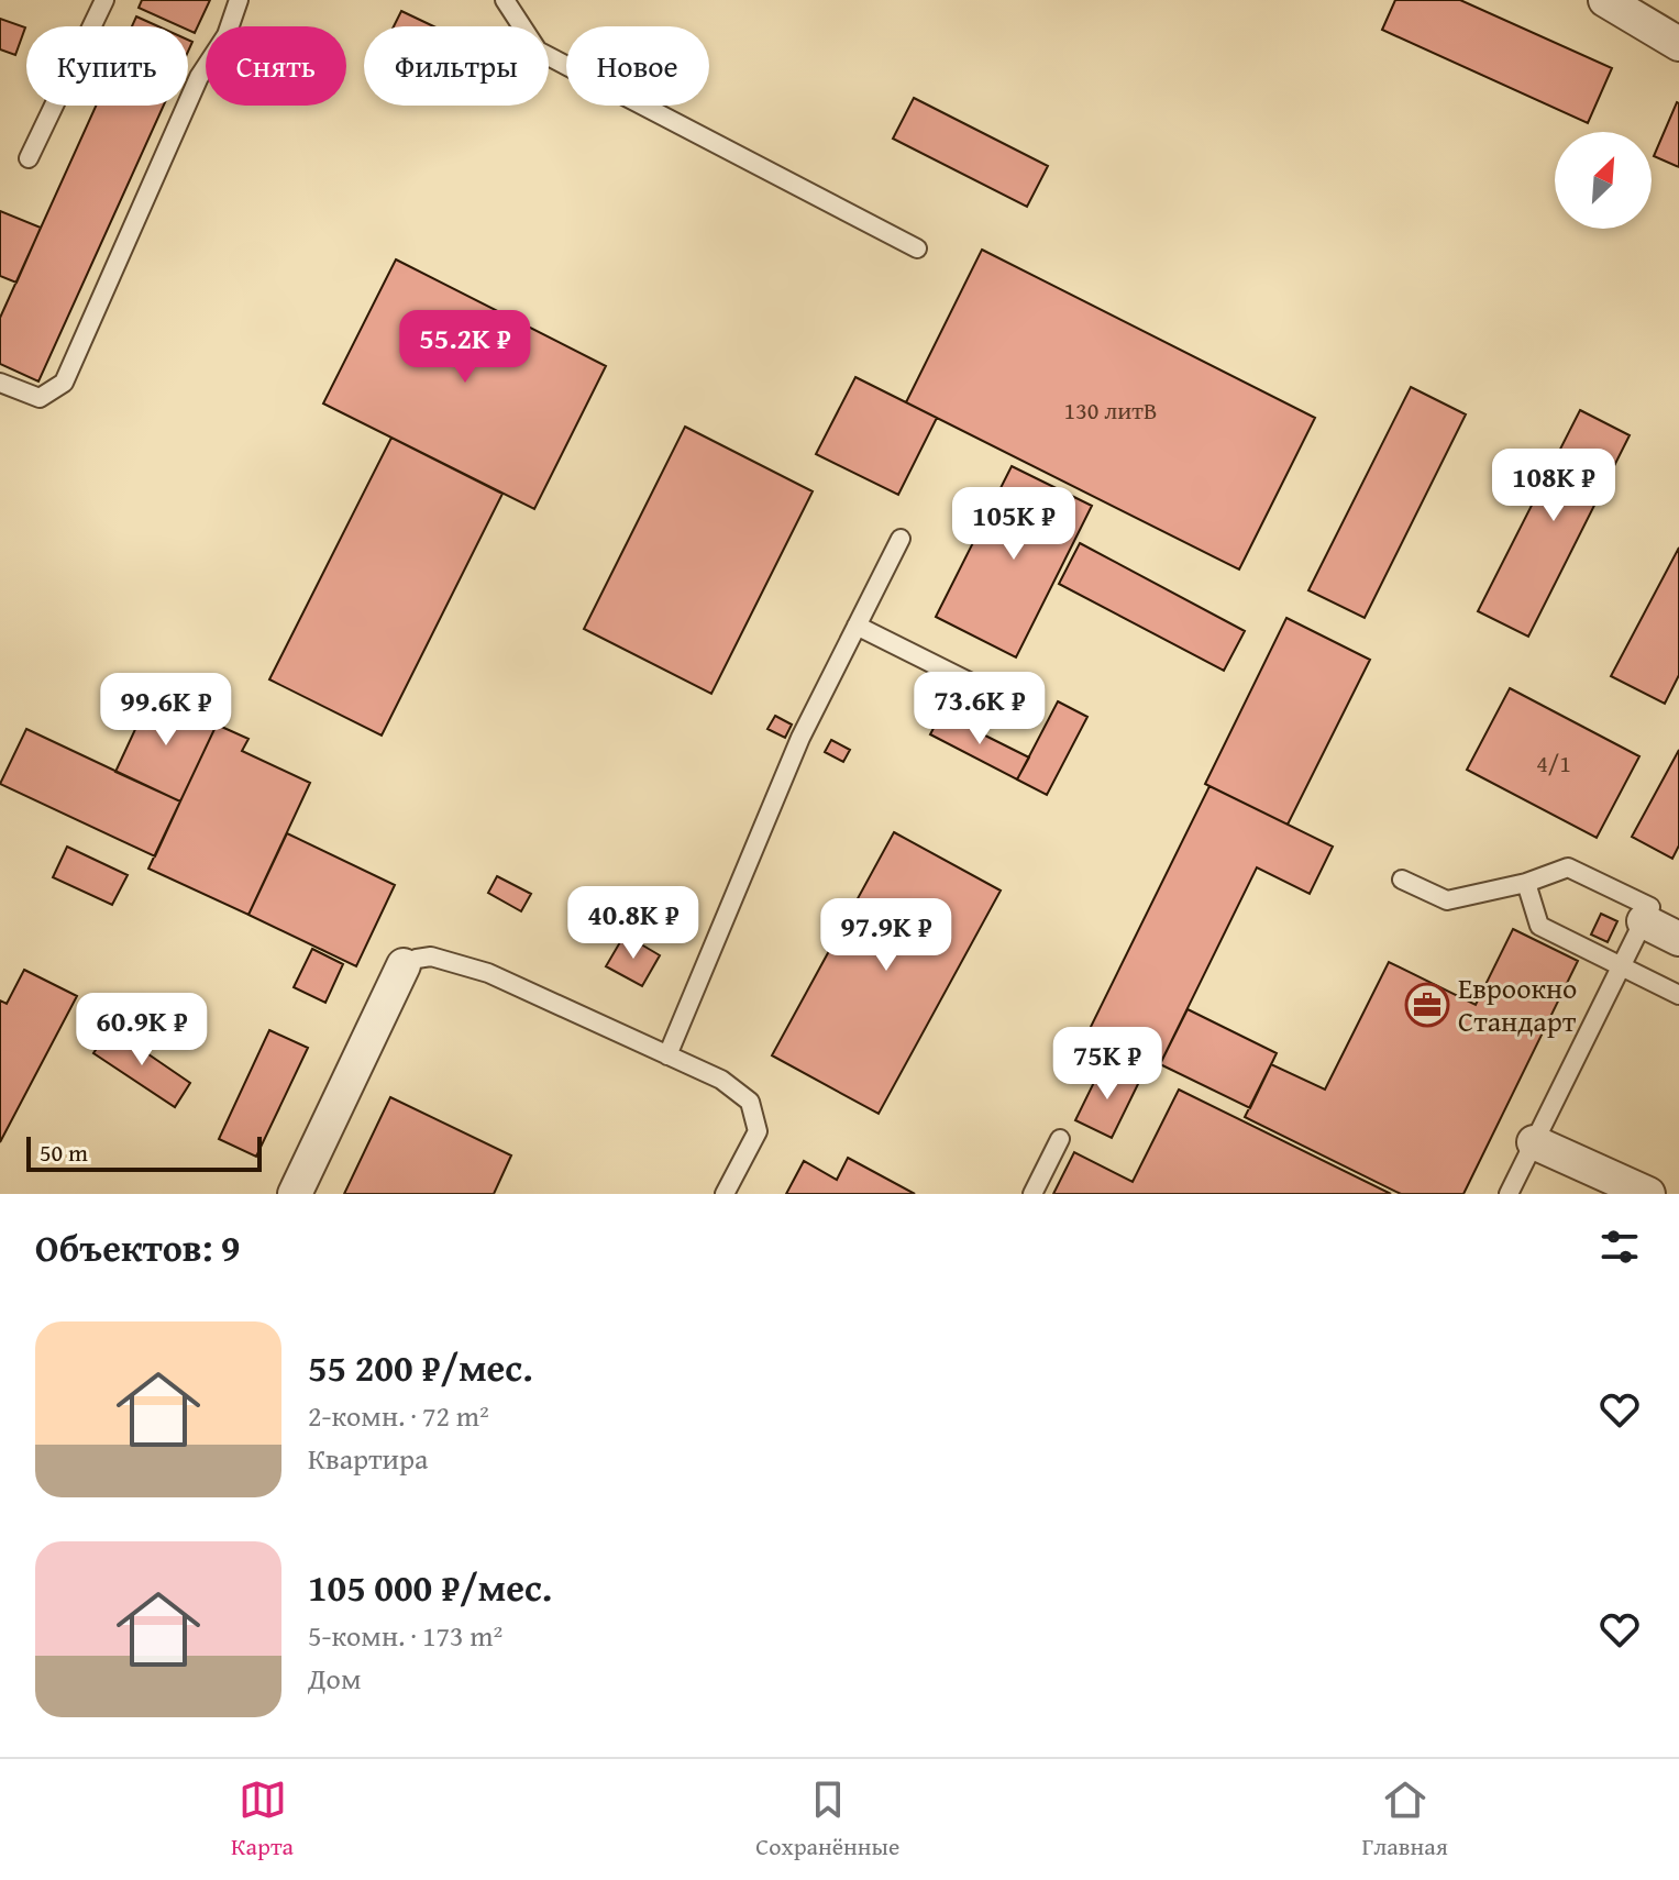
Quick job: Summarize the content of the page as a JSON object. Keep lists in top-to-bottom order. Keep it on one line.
{"places":{"office":["Евроокно Стандарт"]},"house_numbers":["130 литВ","4/1"],"scale_bar":"50 m","north":"top right","page":{"chip":["Купить","Снять","Фильтры","Новое"],"price":["55.2K ₽","108K ₽","105K ₽","73.6K ₽","99.6K ₽","40.8K ₽","97.9K ₽","60.9K ₽","75K ₽"],"scale":"50 m","heading":"Объектов: 9","list":[{"name":"55 200 ₽/мес.","note":"2-комн. · 72 m² · Квартира"},{"name":"105 000 ₽/мес.","note":"5-комн. · 173 m² · Дом"}],"tabs":["Карта","Сохранённые","Главная"]}}
